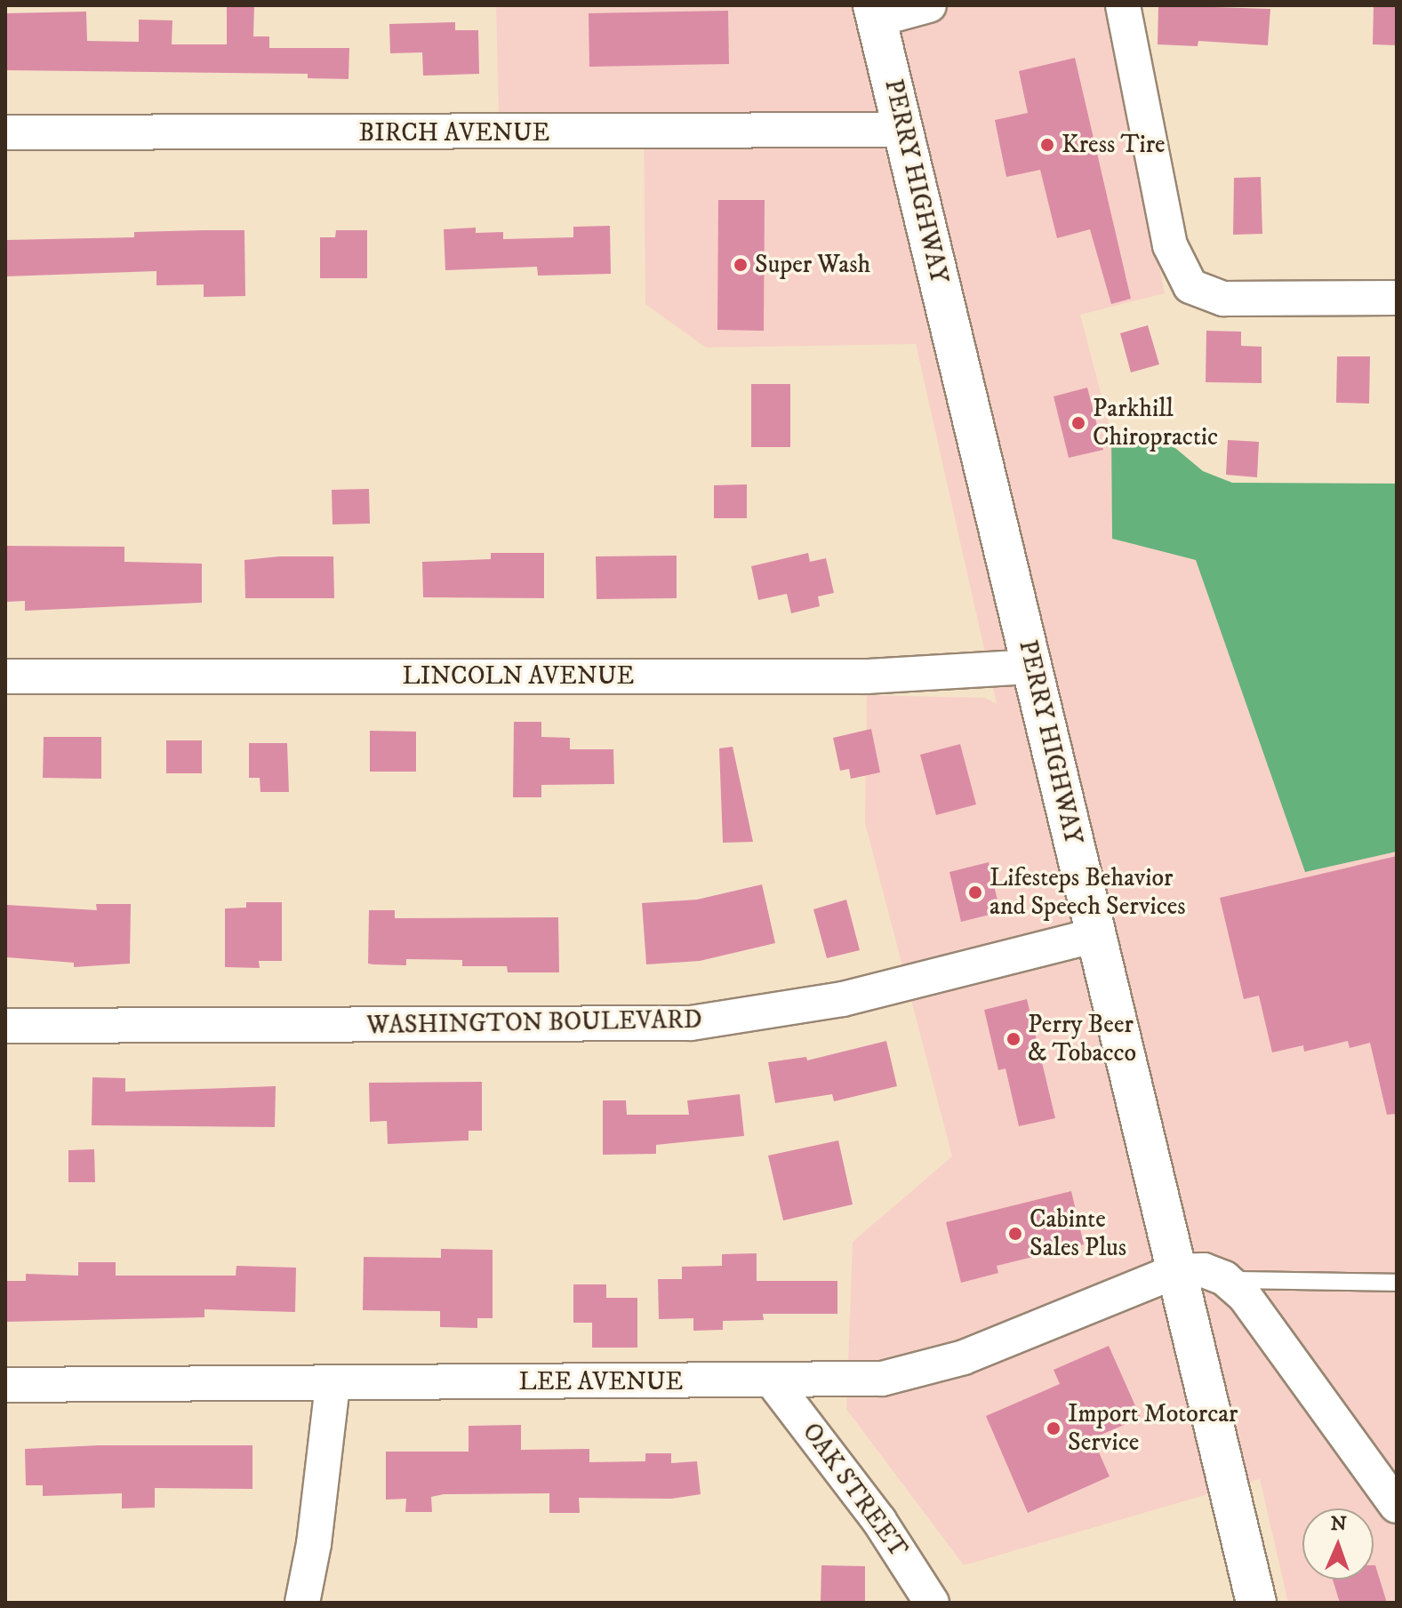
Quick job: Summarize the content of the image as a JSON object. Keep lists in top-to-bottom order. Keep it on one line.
{"streets":{"main road":["PERRY HIGHWAY"],"street":["BIRCH AVENUE","LINCOLN AVENUE","WASHINGTON BOULEVARD","LEE AVENUE","OAK STREET"]},"crossings":[["BIRCH AVENUE","PERRY HIGHWAY"],["PERRY HIGHWAY","LINCOLN AVENUE"],["PERRY HIGHWAY","WASHINGTON BOULEVARD"],["PERRY HIGHWAY","LEE AVENUE"],["LEE AVENUE","OAK STREET"]],"places":["Kress Tire","Super Wash","Parkhill Chiropractic","Lifesteps Behavior and Speech Services","Perry Beer & Tobacco","Cabinte Sales Plus","Import Motorcar Service"],"north":"top"}
